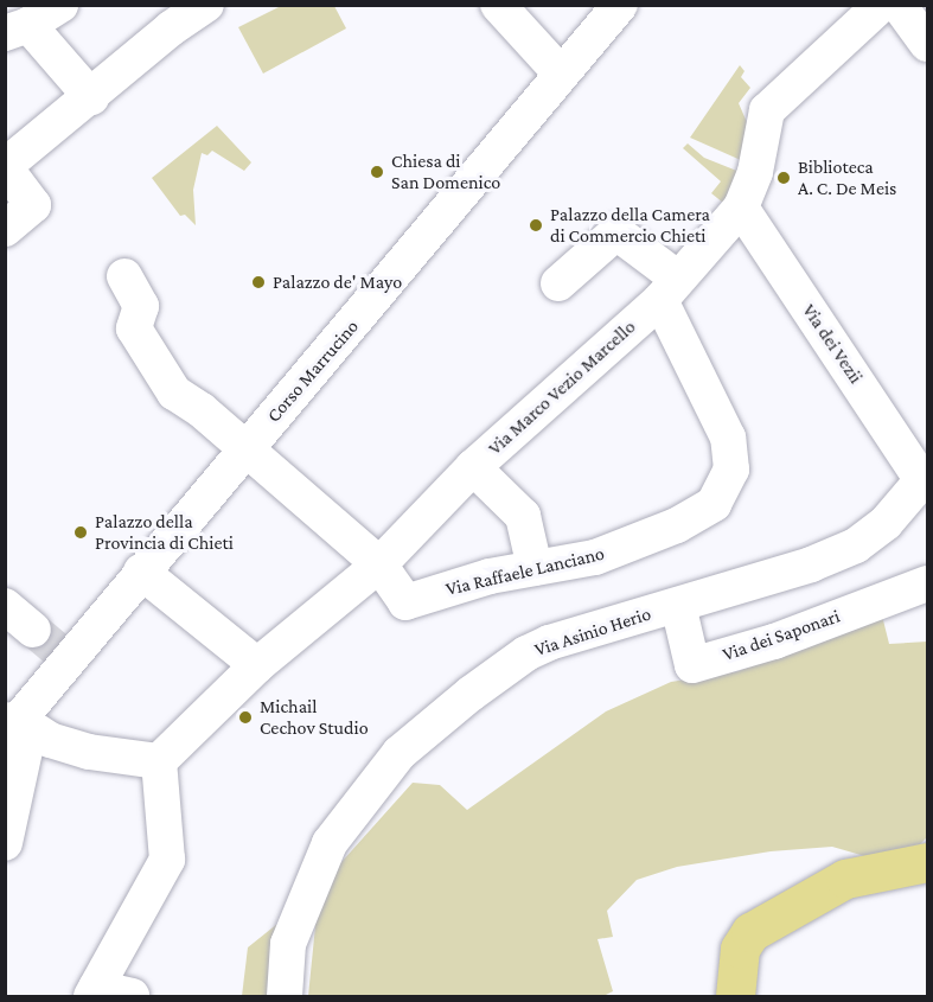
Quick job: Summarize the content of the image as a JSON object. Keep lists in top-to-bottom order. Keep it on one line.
{"streets":{"street":["Via dei Vezii","Corso Marrucino","Via Marco Vezio Marcello","Via Raffaele Lanciano","Via Asinio Herio","Via dei Saponari"]},"crossings":[["Via dei Vezii","Via Marco Vezio Marcello"],["Via dei Vezii","Via Asinio Herio"],["Via Marco Vezio Marcello","Via Raffaele Lanciano"],["Via Asinio Herio","Via dei Saponari"]],"places":["Chiesa di San Domenico","Biblioteca A. C. De Meis","Palazzo della Camera di Commercio Chieti","Palazzo de' Mayo","Palazzo della Provincia di Chieti","Michail Cechov Studio"]}
